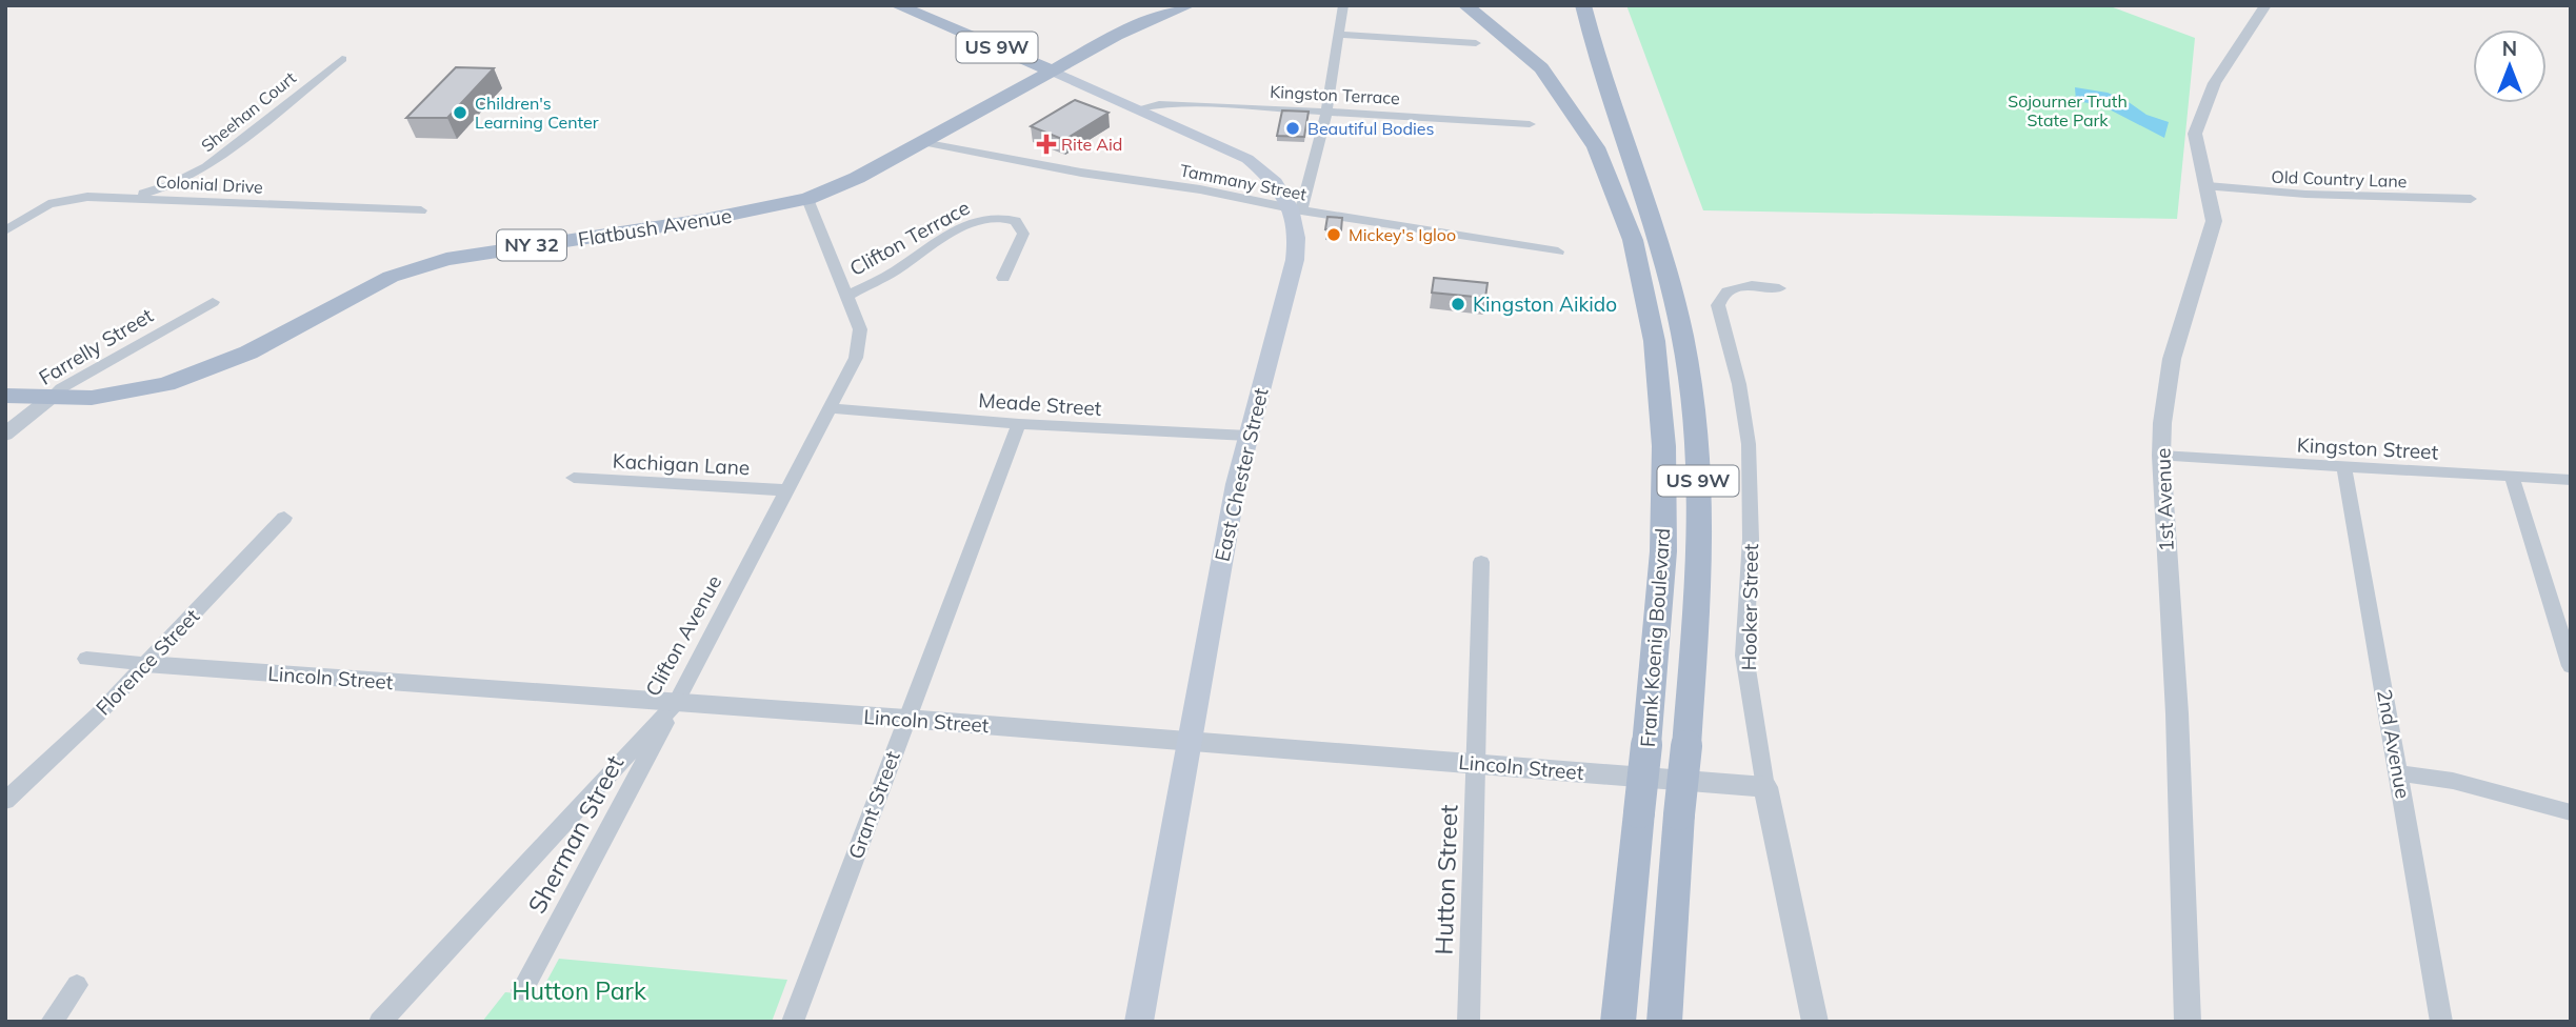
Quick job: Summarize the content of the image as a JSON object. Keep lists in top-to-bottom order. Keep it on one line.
{"streets":{"main road":["US 9W","Flatbush Avenue","NY 32","East Chester Street","Frank Koenig Boulevard"],"street":["Kingston Terrace","Sheehan Court","Old Country Lane","Tammany Street","Colonial Drive","Clifton Terrace","Farrelly Street","Meade Street","Kingston Street","Kachigan Lane","1st Avenue","Hooker Street","Clifton Avenue","Florence Street","Lincoln Street","2nd Avenue","Grant Street","Sherman Street","Hutton Street"]},"crossings":[["US 9W","Flatbush Avenue"],["US 9W","East Chester Street"],["Kingston Terrace","East Chester Street"],["Sheehan Court","Colonial Drive"],["Old Country Lane","1st Avenue"],["Tammany Street","Flatbush Avenue"],["Tammany Street","East Chester Street"],["Flatbush Avenue","Farrelly Street"],["Flatbush Avenue","East Chester Street"],["Flatbush Avenue","Clifton Avenue"],["Clifton Terrace","Clifton Avenue"],["Meade Street","East Chester Street"],["Meade Street","Clifton Avenue"],["Meade Street","Grant Street"],["Kingston Street","1st Avenue"],["Kingston Street","2nd Avenue"],["Kachigan Lane","Clifton Avenue"],["East Chester Street","Lincoln Street"],["Hooker Street","Lincoln Street"],["Clifton Avenue","Lincoln Street"],["Clifton Avenue","Sherman Street"],["Florence Street","Lincoln Street"],["Lincoln Street","Grant Street"],["Lincoln Street","Sherman Street"],["Lincoln Street","Hutton Street"]],"parks":["Sojourner Truth State Park","Hutton Park"],"places":{"other":["Children's Learning Center","Beautiful Bodies","Mickey's Igloo","Kingston Aikido"],"health":["Rite Aid"]},"north":"top"}
